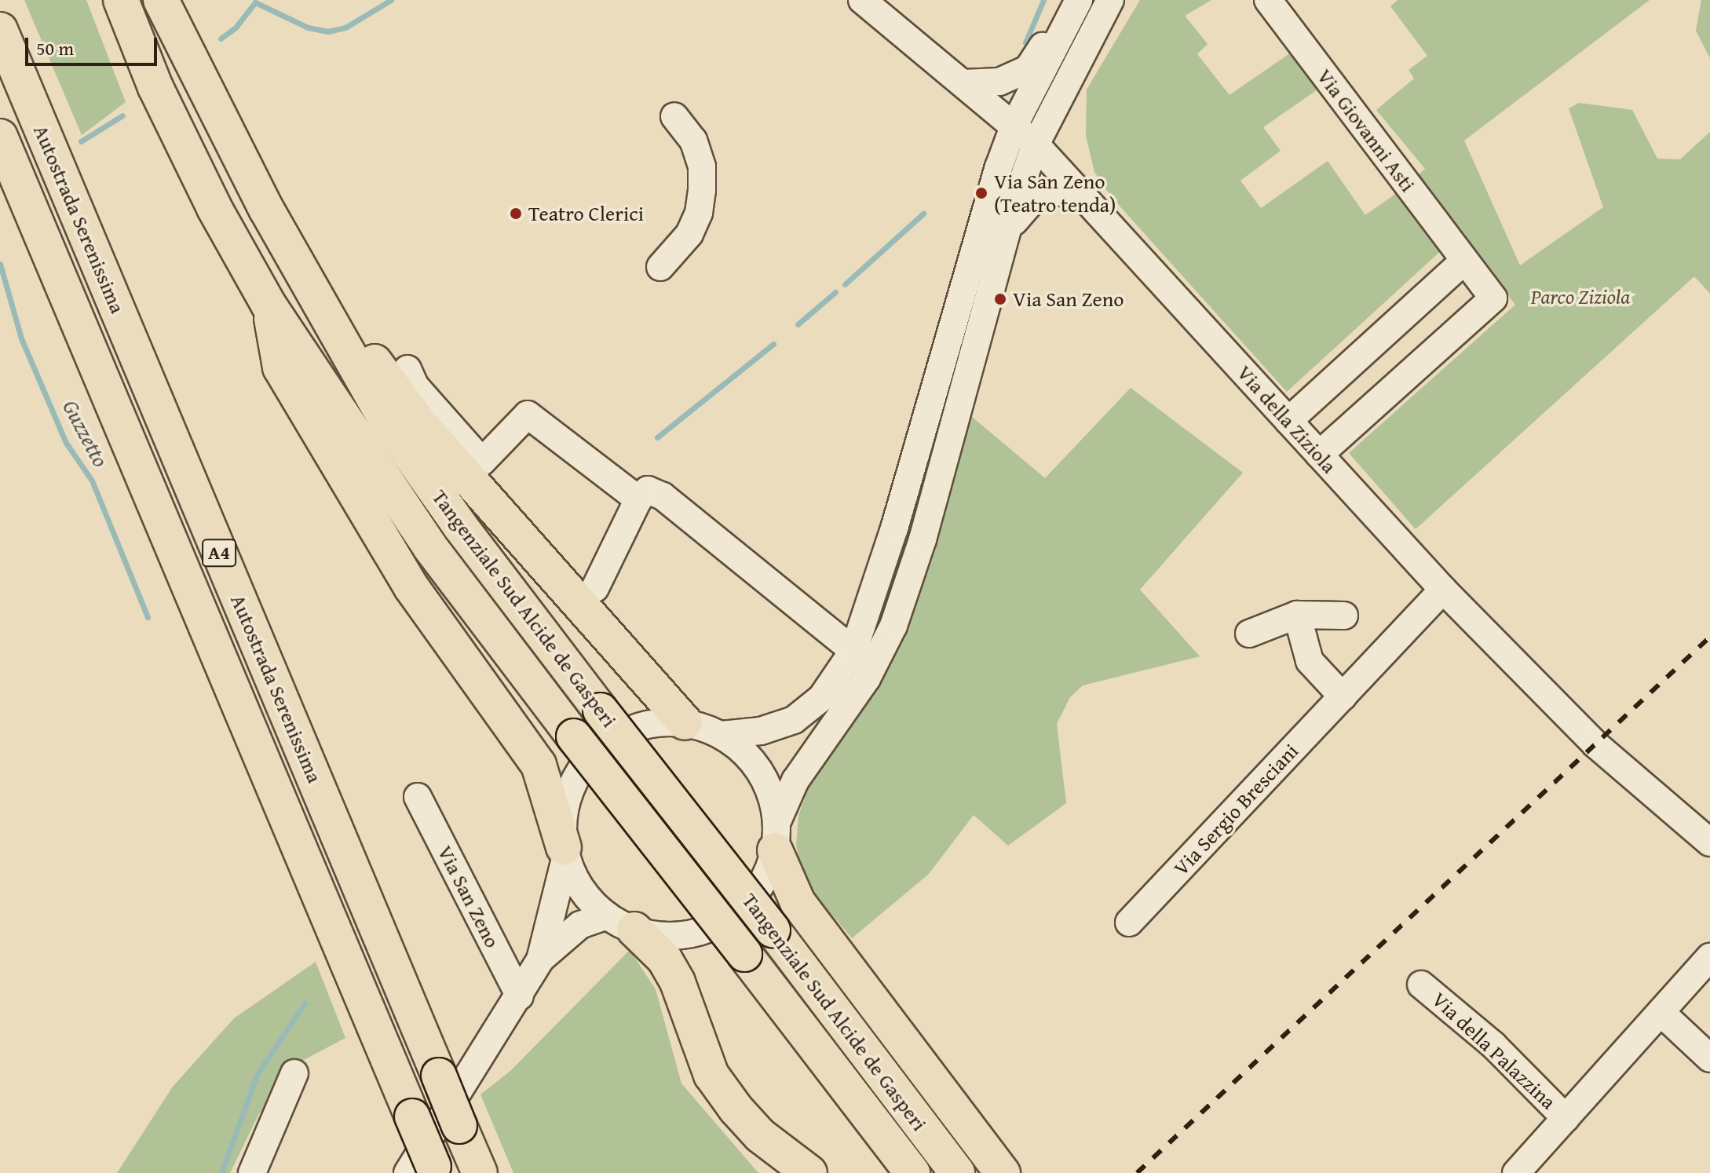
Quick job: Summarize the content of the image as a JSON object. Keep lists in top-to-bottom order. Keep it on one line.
{"streets":{"highway":["Autostrada Serenissima","A4","Tangenziale Sud Alcide de Gasperi"],"street":["Via Giovanni Asti","Via della Ziziola","Via Sergio Bresciani","Via San Zeno","Via della Palazzina"]},"crossings":[["Via Giovanni Asti","Via della Ziziola"],["Via della Ziziola","Via Sergio Bresciani"]],"water":["Guzzetto"],"parks":["Parco Ziziola"],"places":["Via San Zeno (Teatro tenda)","Teatro Clerici","Via San Zeno"],"scale_bar":"50 m"}
